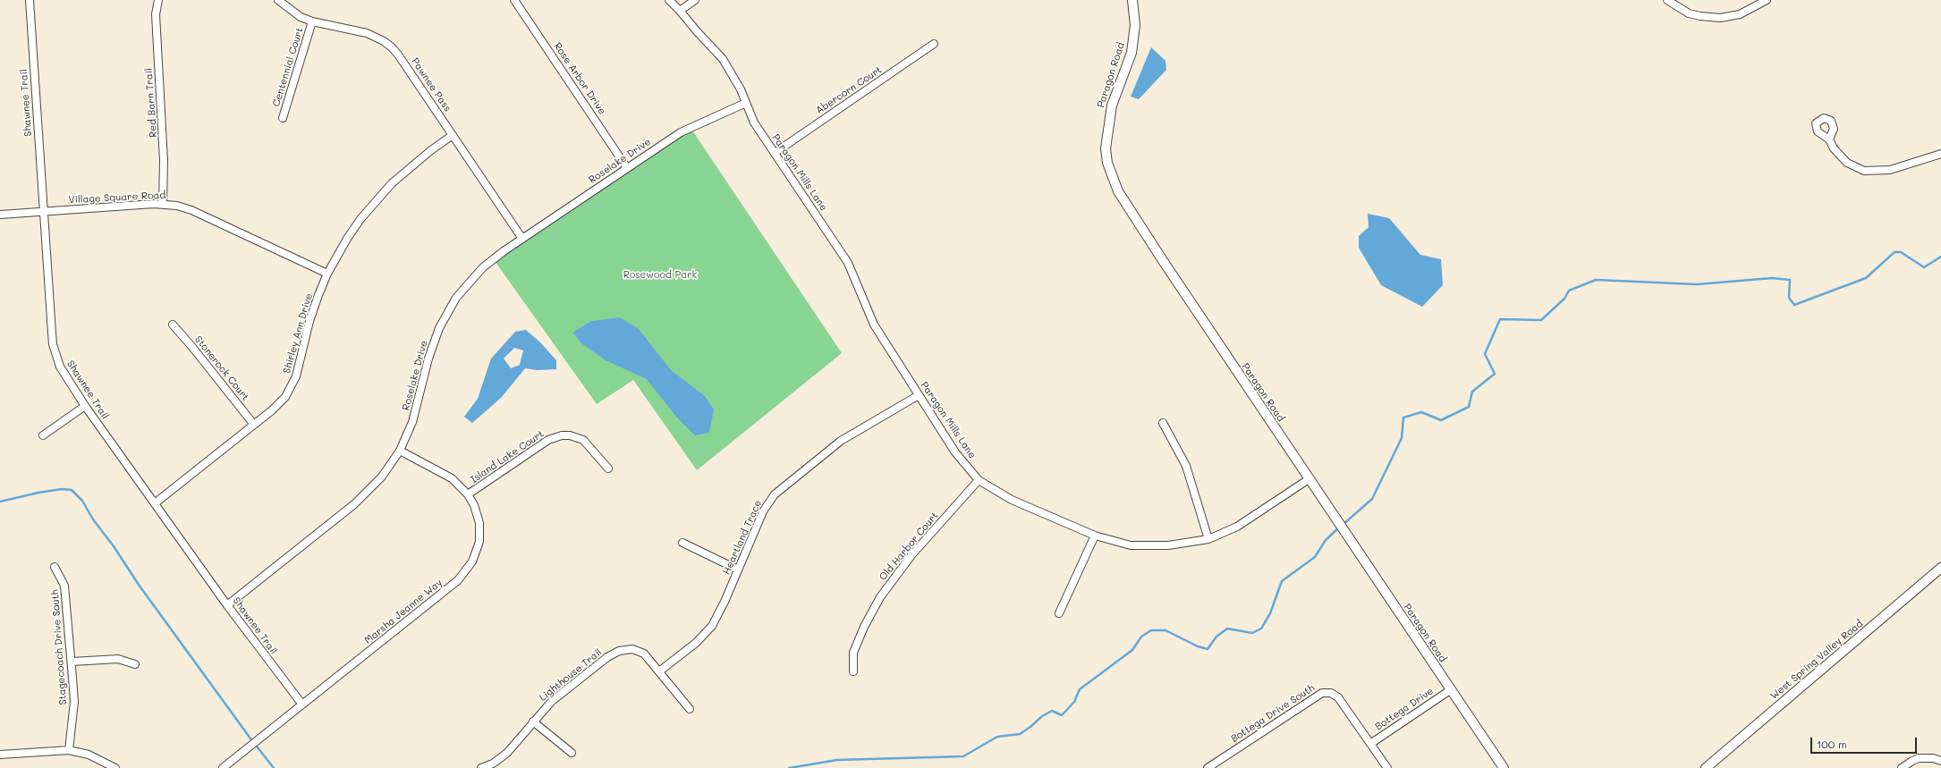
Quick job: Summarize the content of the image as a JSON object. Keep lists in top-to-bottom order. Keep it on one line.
{"streets":{"street":["Centennial Court","Paragon Road","Rose Arbor Drive","Pawnee Pass","Abercorn Court","Shawnee Trail","Red Barn Trail","Roselake Drive","Paragon Mills Lane","Village Square Road","Shirley Ann Drive","Stonerock Court","Island Lake Court","Heartland Trace","Old Harbor Court","Marsha Jeanne Way","Stagecoach Drive South","West Spring Valley Road","Lighthouse Trail","Bottega Drive","Bottega Drive South"]},"crossings":[["Centennial Court","Pawnee Pass"],["Paragon Road","Paragon Mills Lane"],["Paragon Road","Bottega Drive"],["Rose Arbor Drive","Roselake Drive"],["Pawnee Pass","Roselake Drive"],["Pawnee Pass","Shirley Ann Drive"],["Abercorn Court","Paragon Mills Lane"],["Shawnee Trail","Roselake Drive"],["Shawnee Trail","Village Square Road"],["Shawnee Trail","Shirley Ann Drive"],["Shawnee Trail","Marsha Jeanne Way"],["Red Barn Trail","Village Square Road"],["Roselake Drive","Paragon Mills Lane"],["Roselake Drive","Marsha Jeanne Way"],["Paragon Mills Lane","Heartland Trace"],["Paragon Mills Lane","Old Harbor Court"],["Village Square Road","Shirley Ann Drive"],["Shirley Ann Drive","Stonerock Court"],["Island Lake Court","Marsha Jeanne Way"],["Heartland Trace","Lighthouse Trail"],["Bottega Drive","Bottega Drive South"]],"parks":["Rosewood Park"],"scale_bar":"100 m"}
